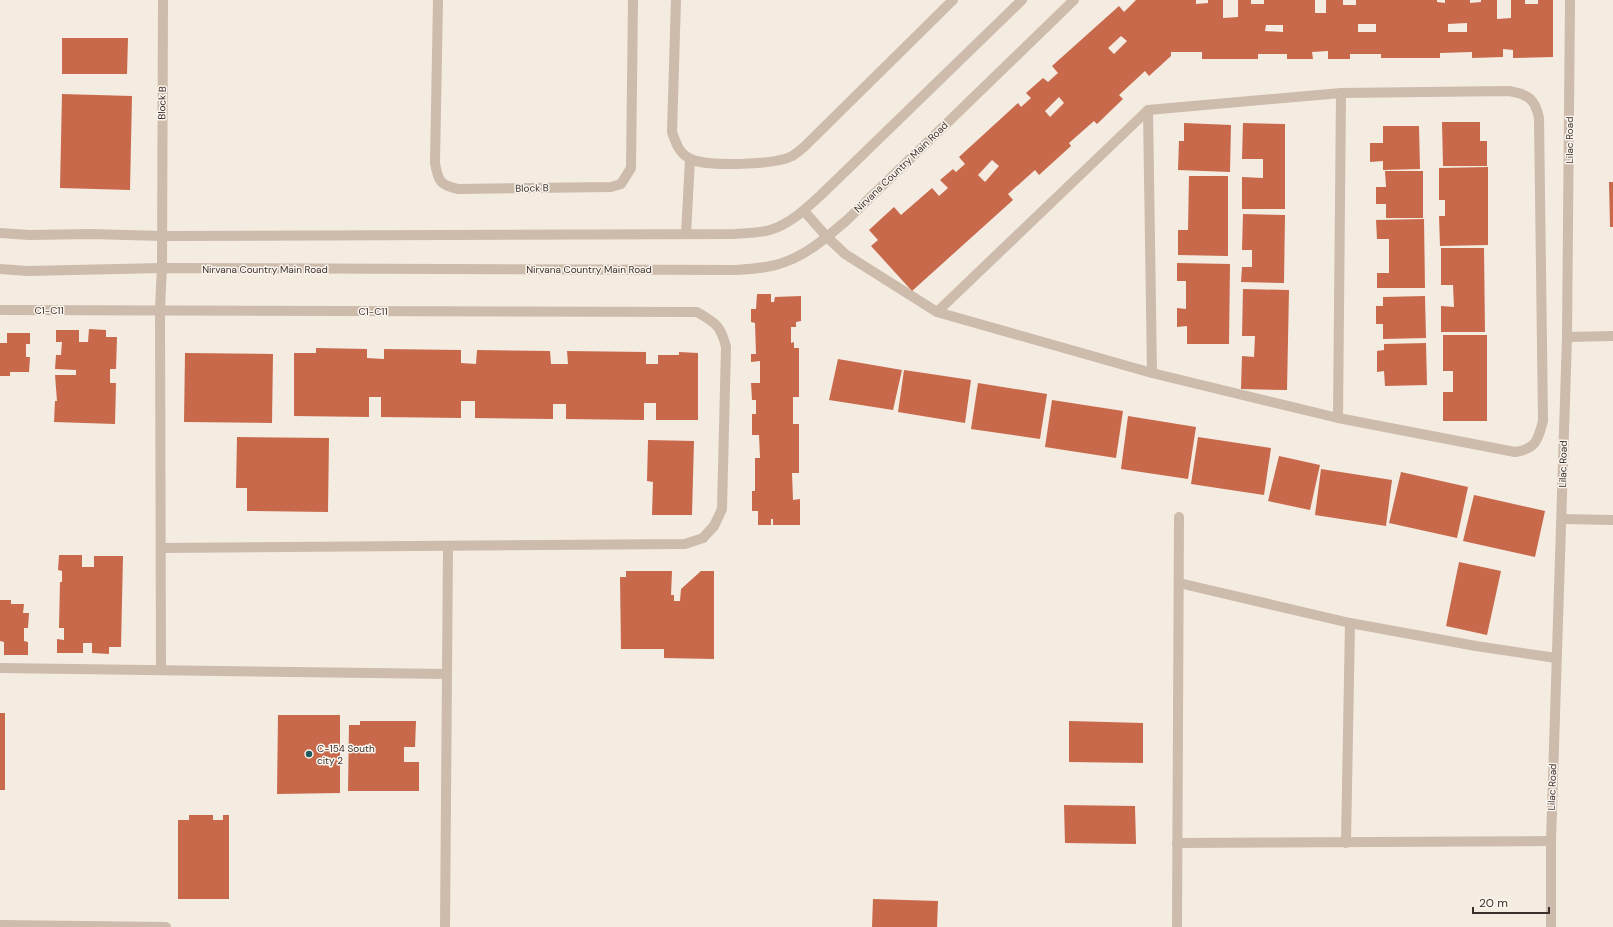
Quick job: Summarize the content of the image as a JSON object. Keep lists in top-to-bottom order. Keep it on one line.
{"streets":{"street":["Block B","Lilac Road","Nirvana Country Main Road","C1-C11"]},"crossings":[["Block B","Nirvana Country Main Road"],["Block B","C1-C11"]],"places":["C-154 South city 2"],"scale_bar":"20 m"}
